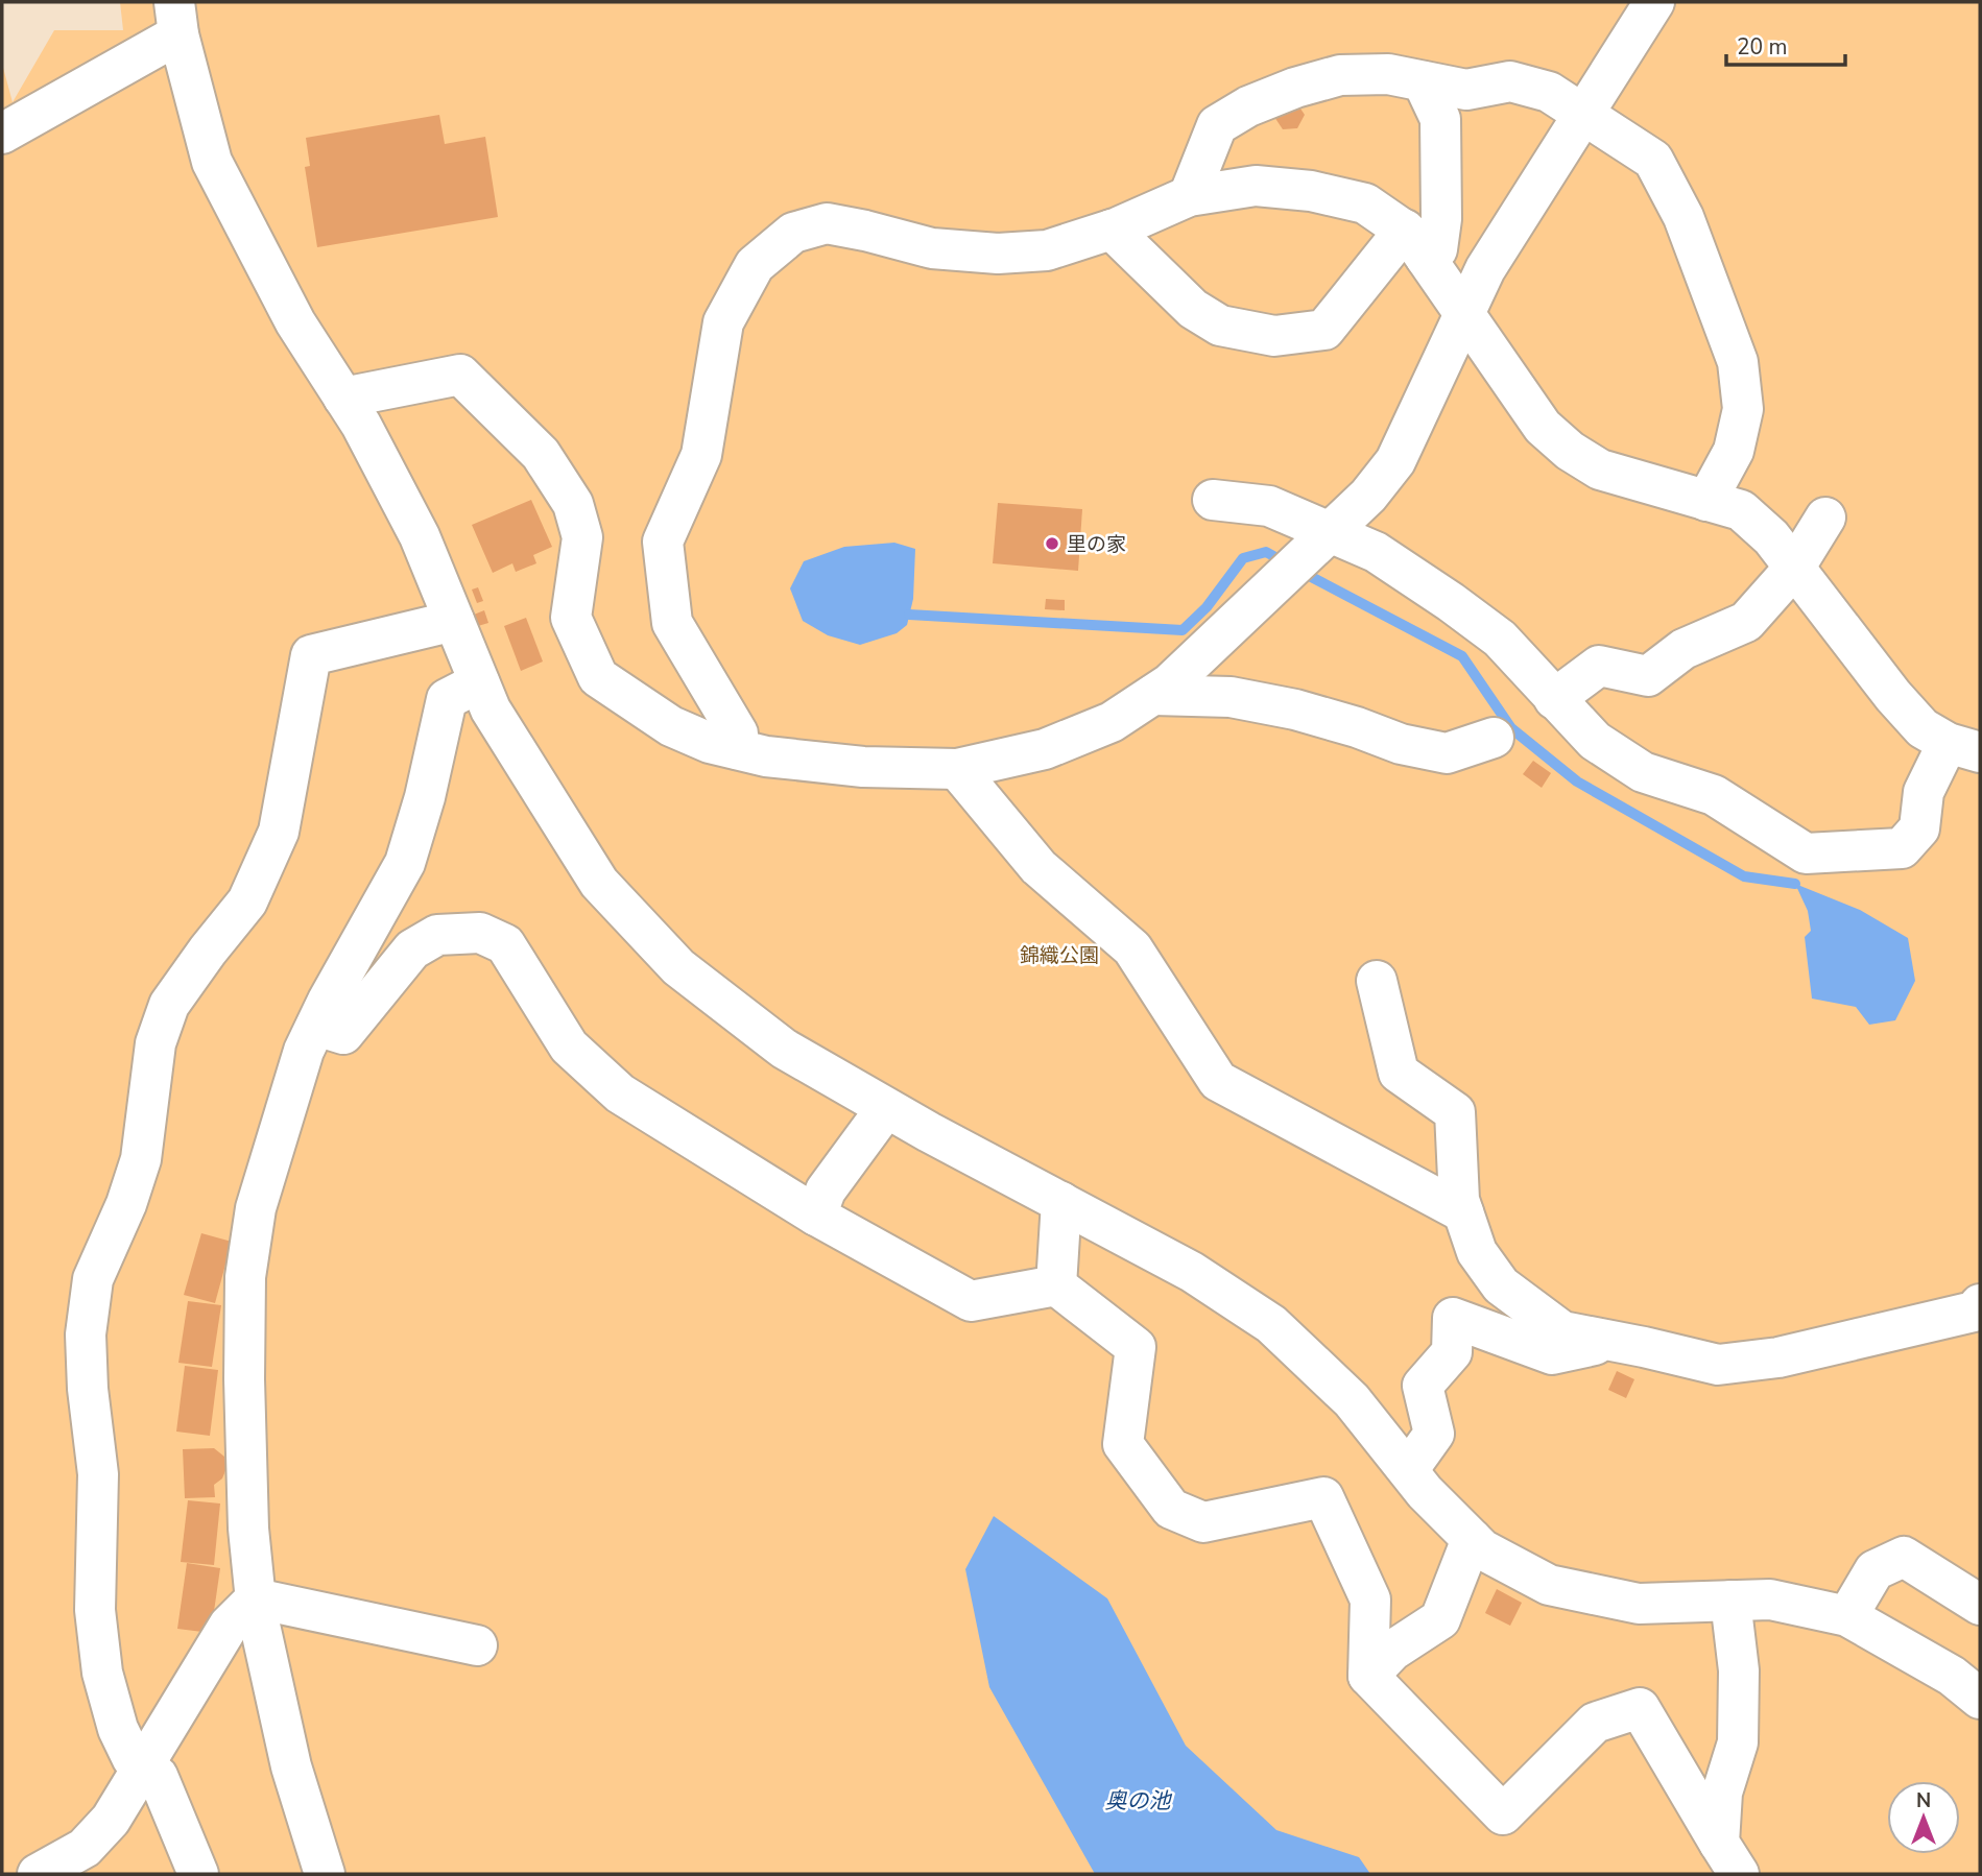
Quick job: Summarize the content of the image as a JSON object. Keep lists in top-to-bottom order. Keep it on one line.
{"water":["奥の池"],"parks":["錦織公園"],"places":["里の家"],"scale_bar":"20 m","north":"top"}
